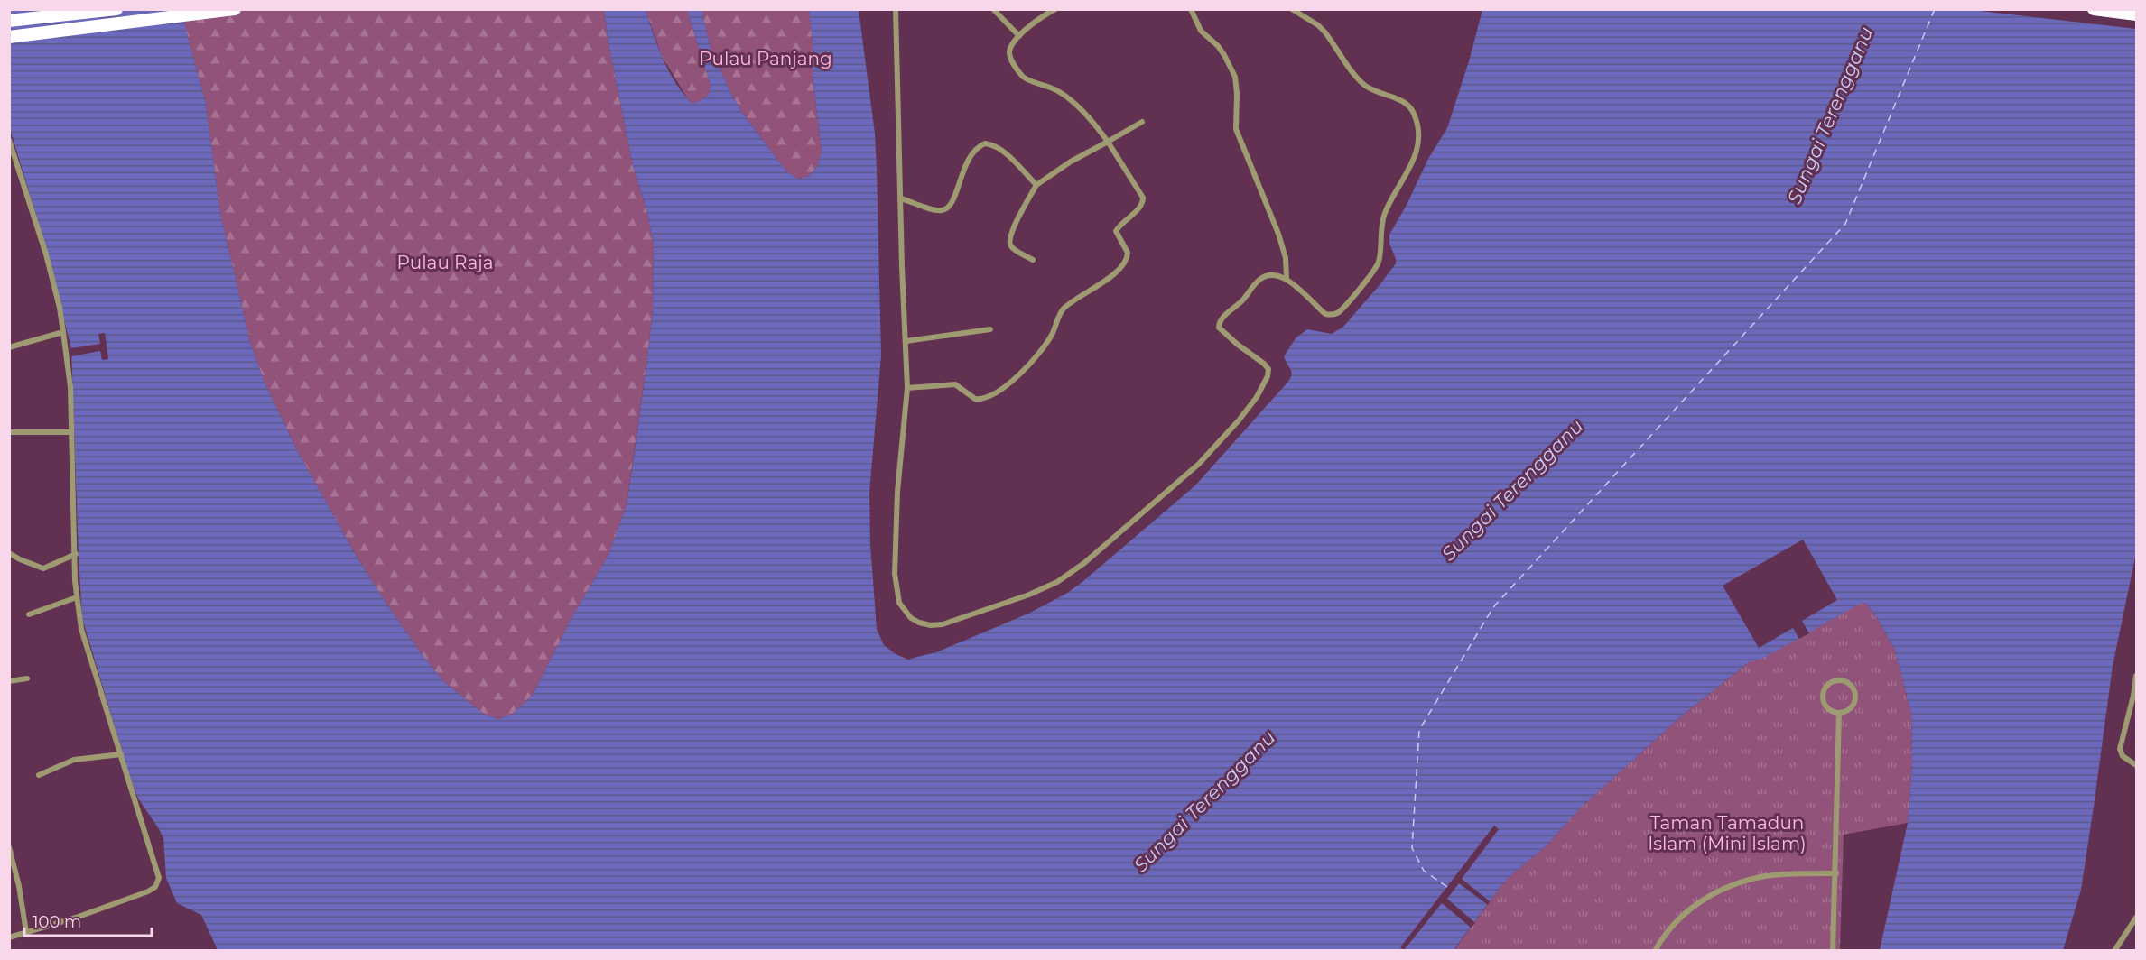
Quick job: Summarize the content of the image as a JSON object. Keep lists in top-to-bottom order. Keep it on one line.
{"water":["Sungai Terengganu"],"parks":["Pulau Panjang","Pulau Raja","Taman Tamadun Islam (Mini Islam)"],"scale_bar":"100 m"}
